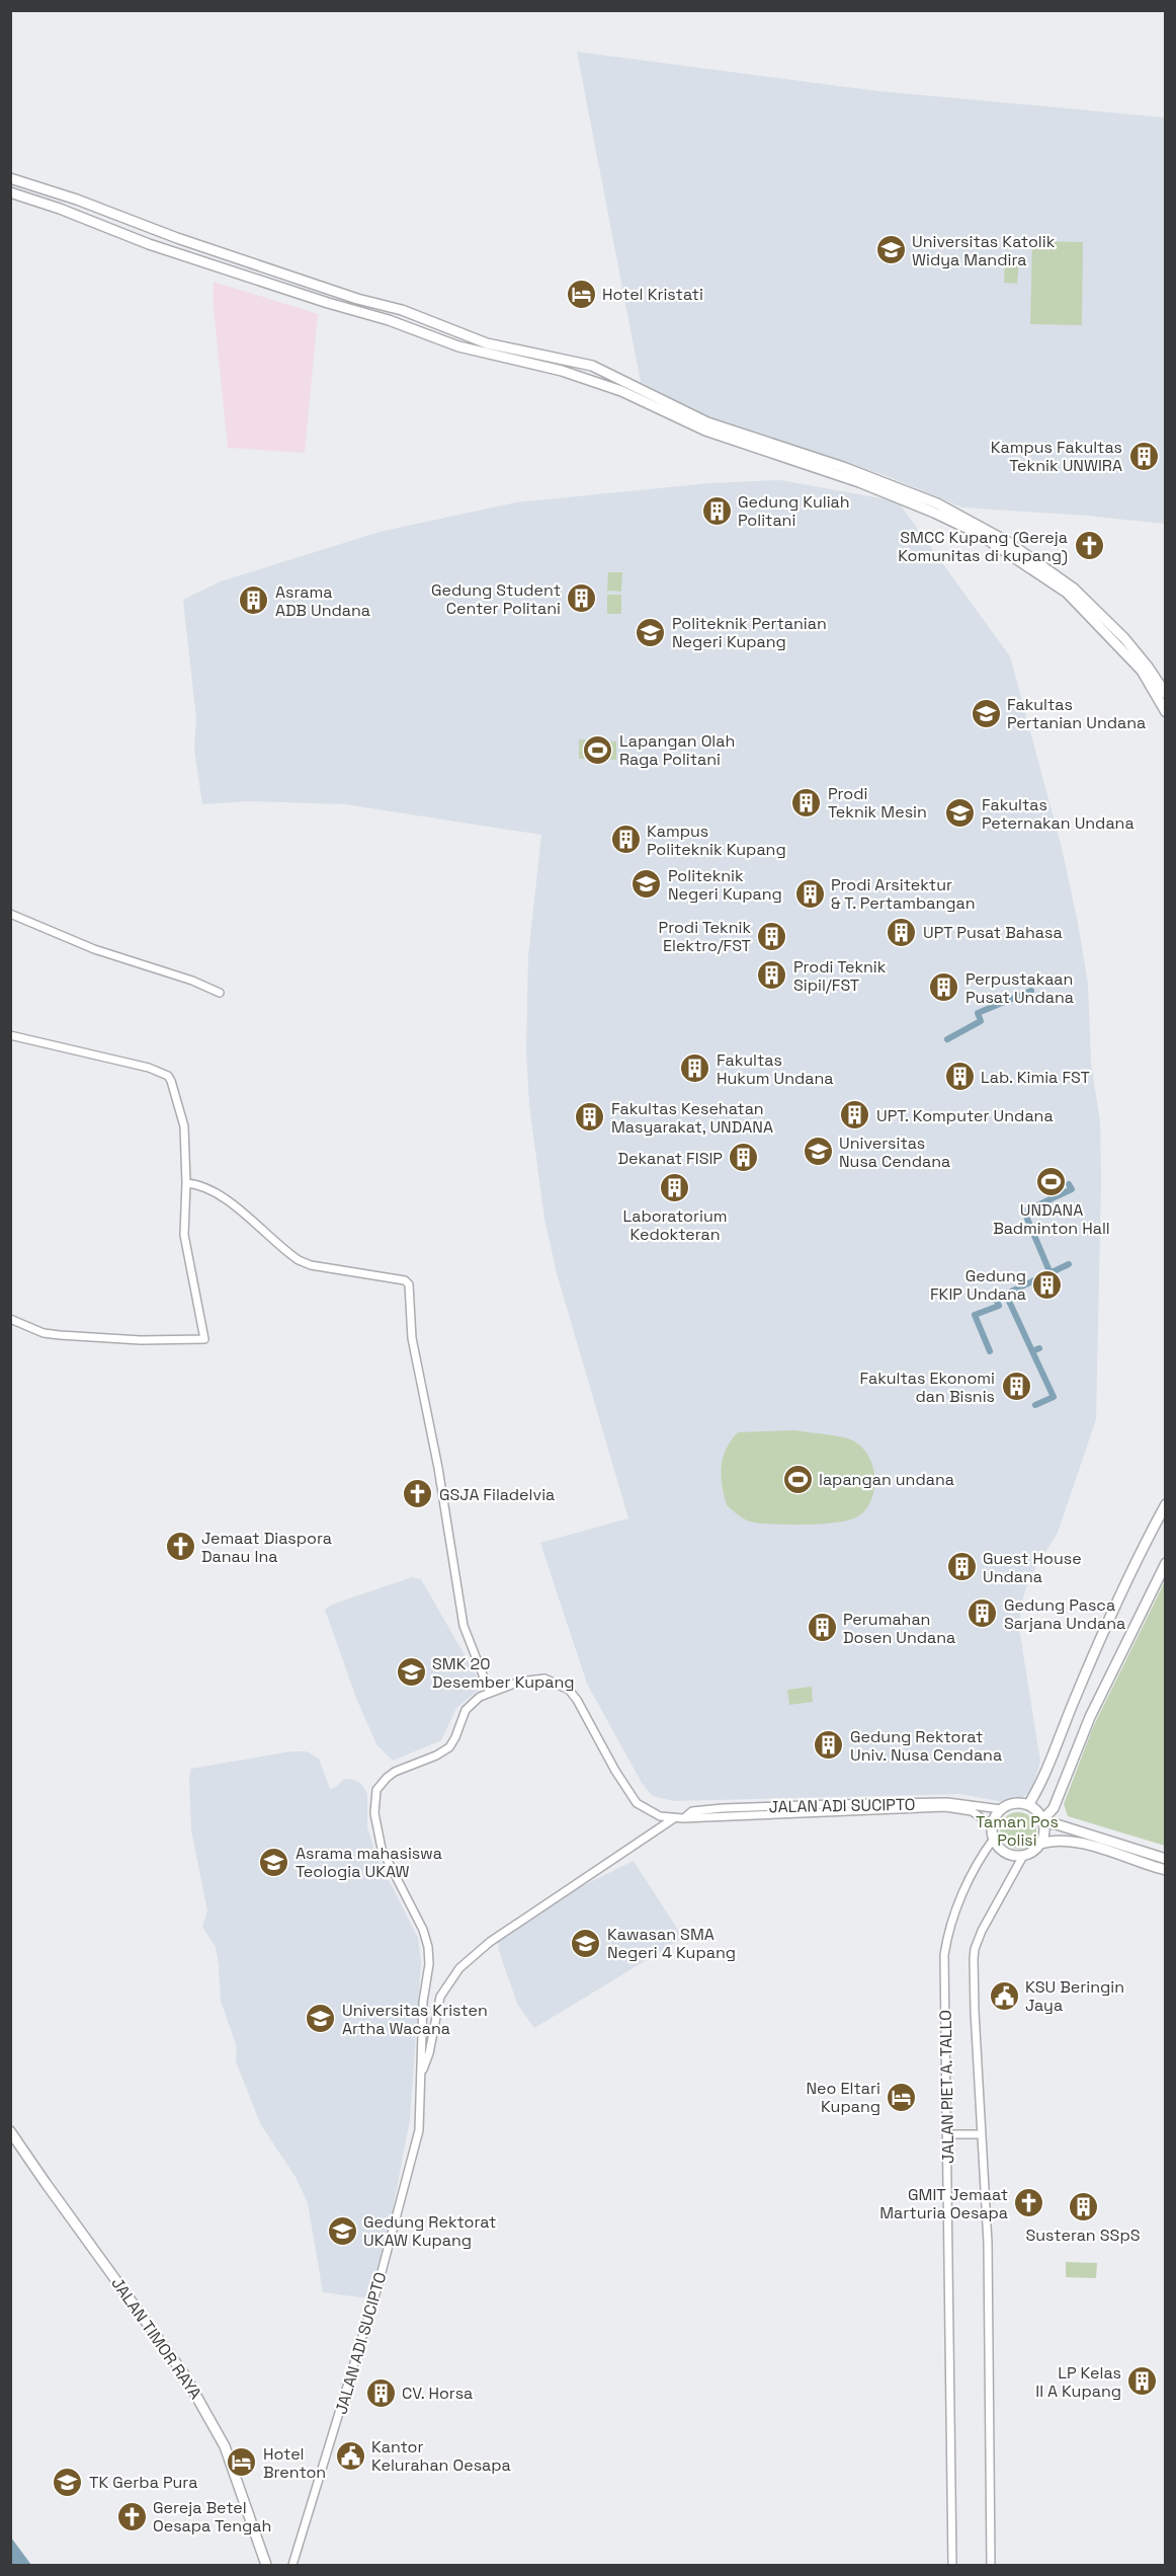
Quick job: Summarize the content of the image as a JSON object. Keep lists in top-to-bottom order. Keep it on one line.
{"streets":{"highway":["JALAN TIMOR RAYA"],"main road":["JALAN ADI SUCIPTO","JALAN PIET A. TALLO"]},"crossings":[["JALAN ADI SUCIPTO","JALAN PIET A. TALLO"]],"parks":["Taman Pos Polisi"],"places":{"school or university":["Universitas Katolik Widya Mandira","Politeknik Pertanian Negeri Kupang","Fakultas Pertanian Undana","Fakultas Peternakan Undana","Politeknik Negeri Kupang","Universitas Nusa Cendana","SMK 20 Desember Kupang","Asrama mahasiswa Teologia UKAW","Kawasan SMA Negeri 4 Kupang","Universitas Kristen Artha Wacana","Gedung Rektorat UKAW Kupang","TK Gerba Pura"],"hotel":["Hotel Kristati","Neo Eltari Kupang","Hotel Brenton"],"building":["Kampus Fakultas Teknik UNWIRA","Gedung Kuliah Politani","Gedung Student Center Politani","Asrama ADB Undana","Prodi Teknik Mesin","Kampus Politeknik Kupang","Prodi Arsitektur & T. Pertambangan","UPT Pusat Bahasa","Prodi Teknik Elektro/FST","Prodi Teknik Sipil/FST","Perpustakaan Pusat Undana","Fakultas Hukum Undana","Lab. Kimia FST","UPT. Komputer Undana","Fakultas Kesehatan Masyarakat, UNDANA","Dekanat FISIP","Laboratorium Kedokteran","Gedung FKIP Undana","Fakultas Ekonomi dan Bisnis","Guest House Undana","Gedung Pasca Sarjana Undana","Perumahan Dosen Undana","Gedung Rektorat Univ. Nusa Cendana","Susteran SSpS","LP Kelas II A Kupang","CV. Horsa"],"church":["SMCC Kupang (Gereja Komunitas di kupang)","GSJA Filadelvia","Jemaat Diaspora Danau Ina","GMIT Jemaat Marturia Oesapa","Gereja Betel Oesapa Tengah"],"sports":["Lapangan Olah Raga Politani","UNDANA Badminton Hall","lapangan undana"],"public building":["KSU Beringin Jaya","Kantor Kelurahan Oesapa"]}}
